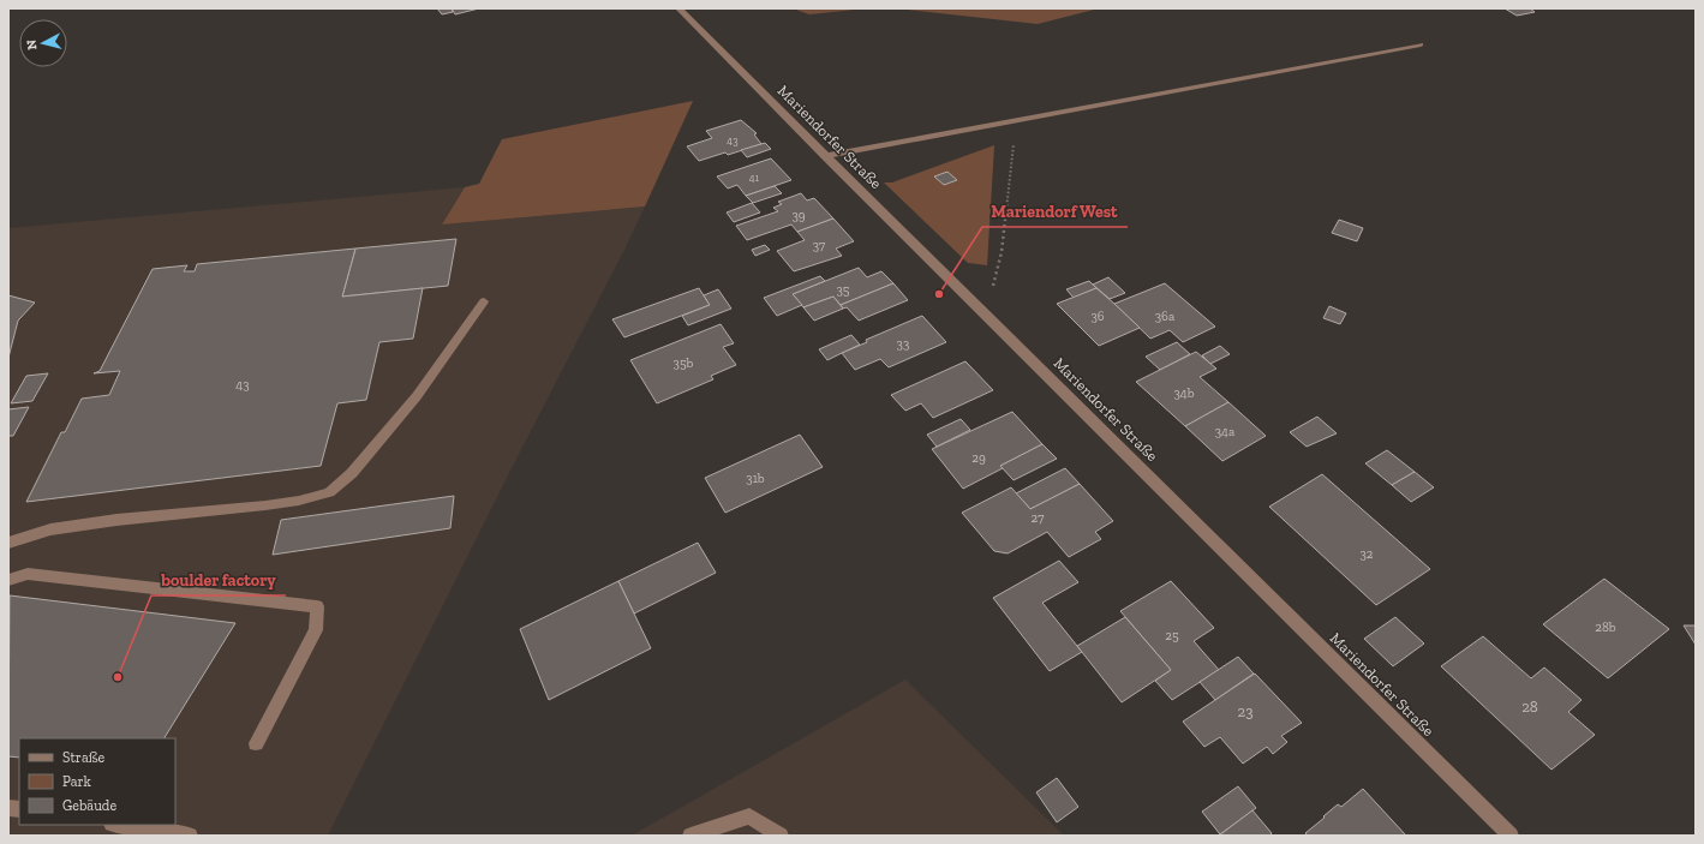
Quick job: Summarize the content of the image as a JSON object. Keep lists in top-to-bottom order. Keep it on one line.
{"streets":{"street":["Mariendorfer Straße"]},"places":["Mariendorf West","boulder factory"],"house_numbers":["43","41","39","37","35","36","36a","33","35b","43","34b","34a","29","31b","27","32","28b","25","28","23"],"legend":["Straße","Park","Gebäude"],"north":"left"}
